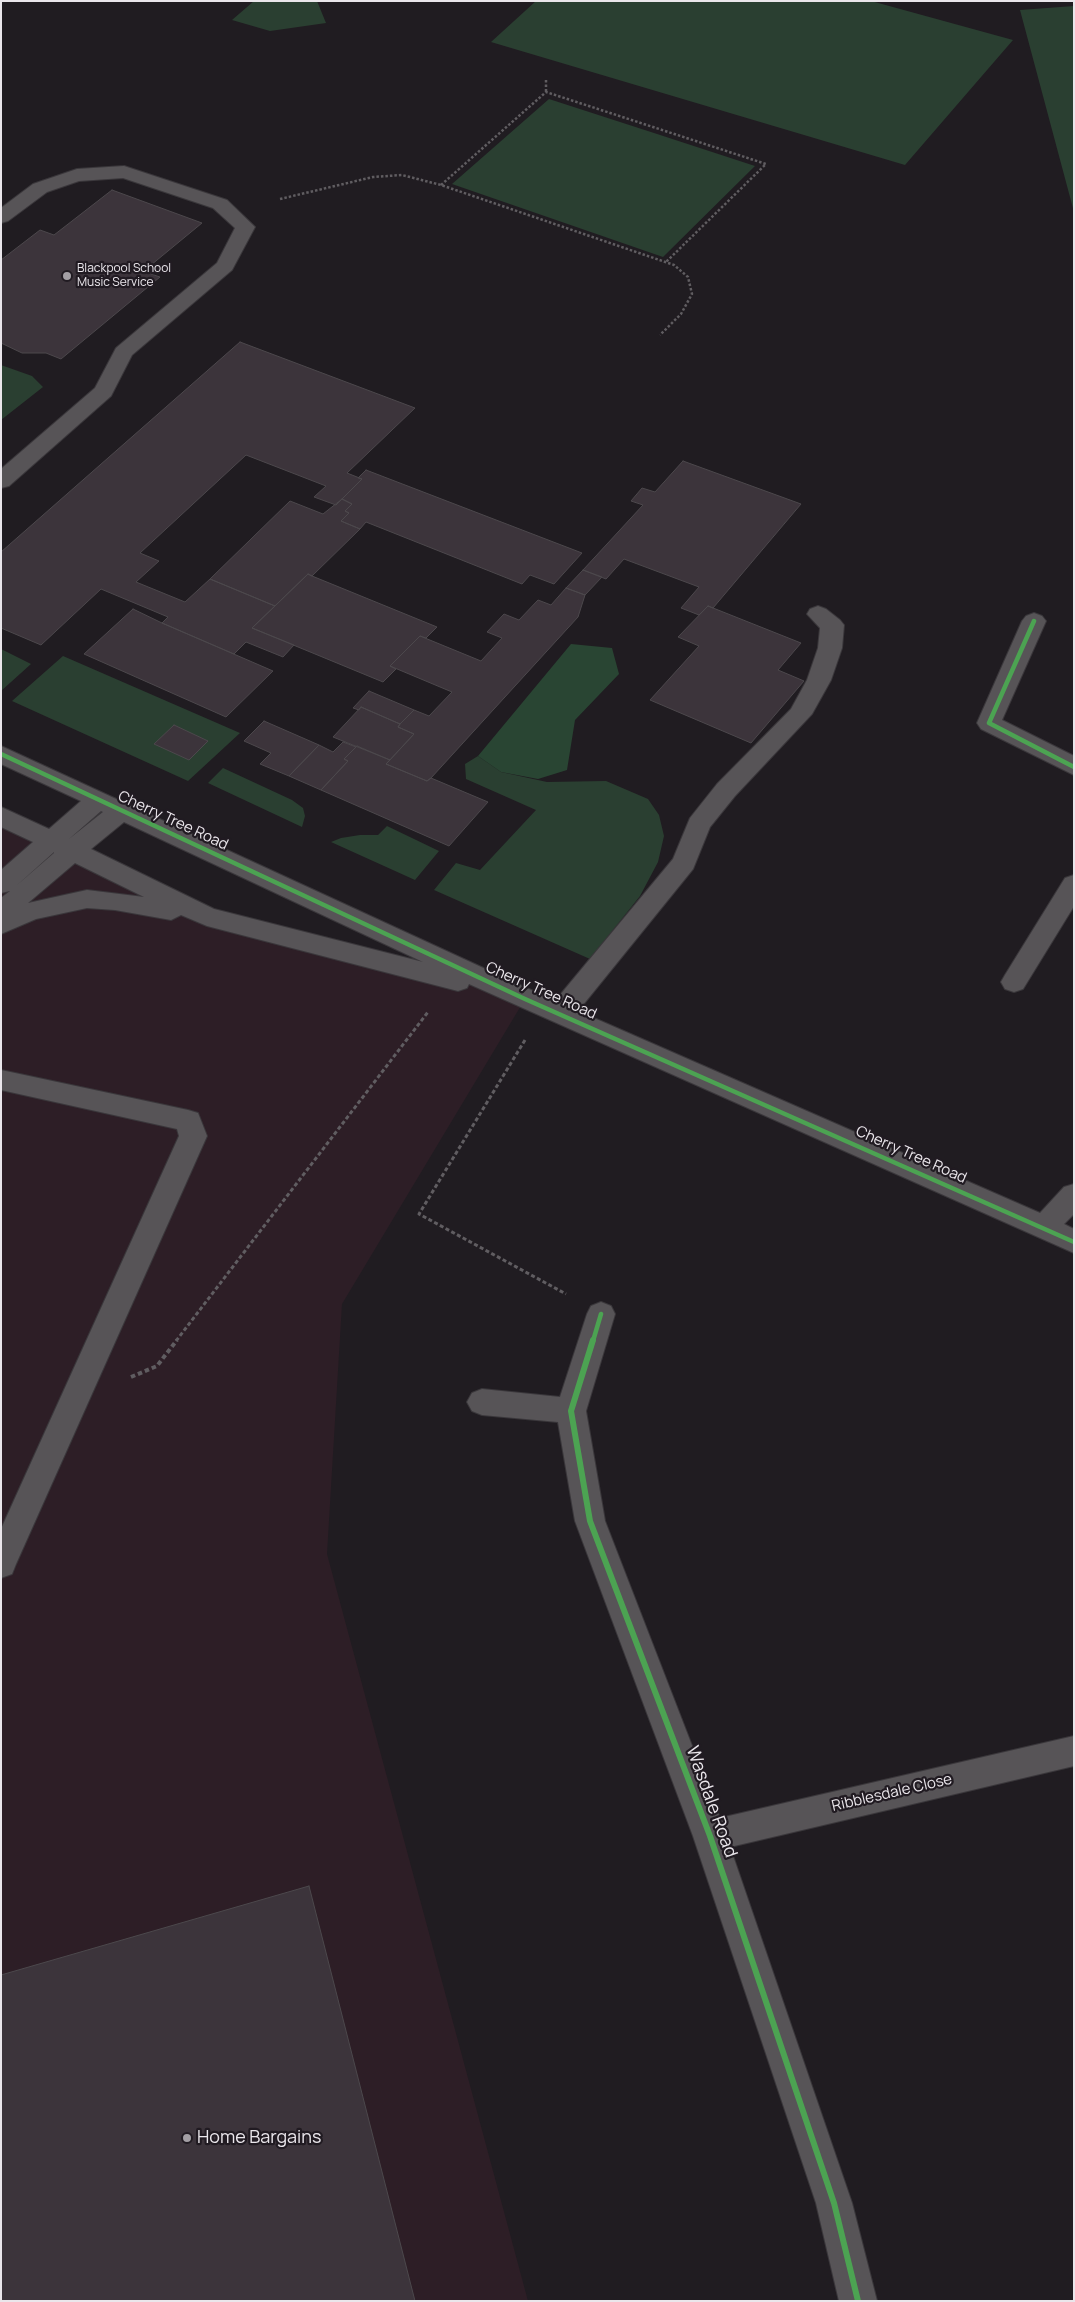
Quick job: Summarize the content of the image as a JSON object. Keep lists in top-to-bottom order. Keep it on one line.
{"streets":{"street":["Cherry Tree Road","Ribblesdale Close","Wasdale Road"]},"crossings":[["Ribblesdale Close","Wasdale Road"]],"places":["Blackpool School Music Service","Home Bargains"]}
